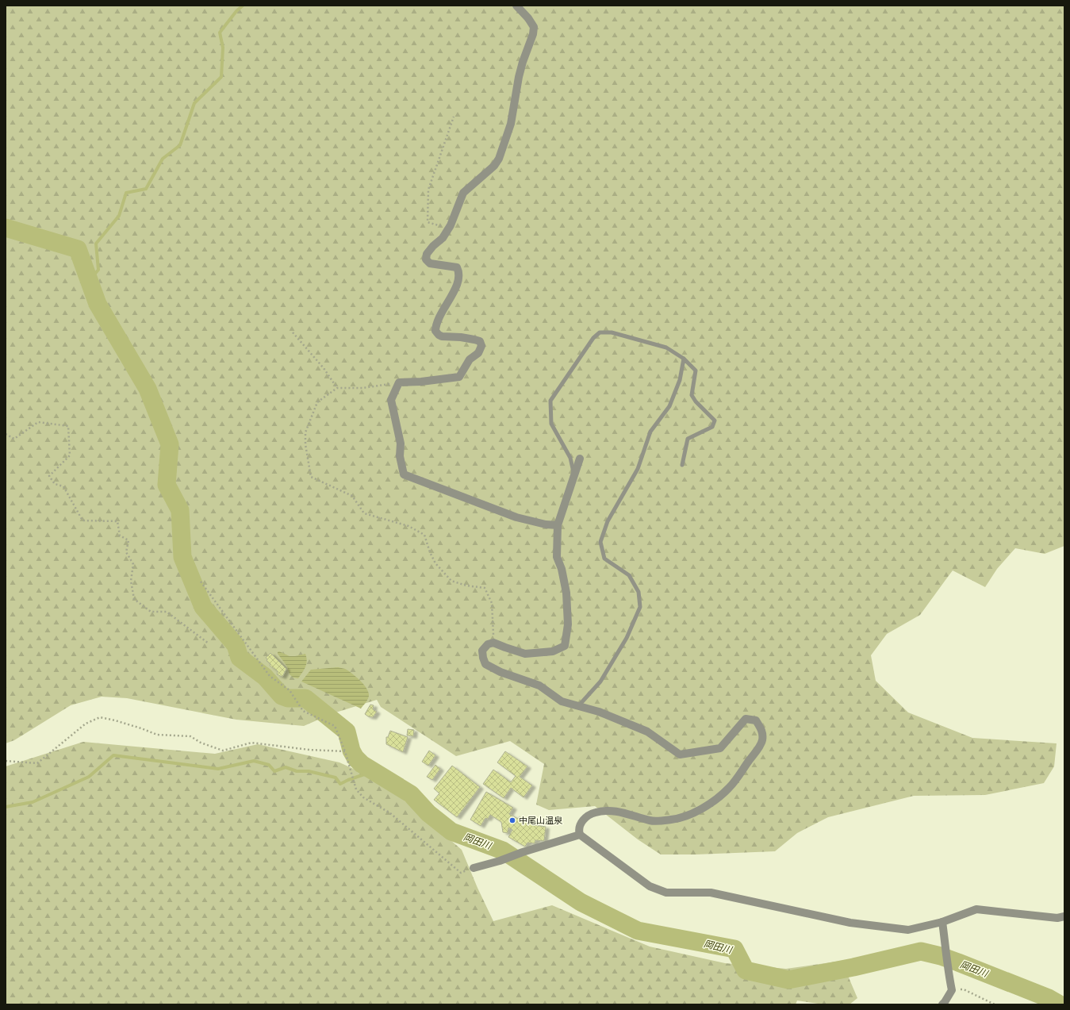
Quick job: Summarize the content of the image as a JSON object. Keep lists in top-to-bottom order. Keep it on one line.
{"water":["岡田川"],"places":["中尾山温泉"]}
